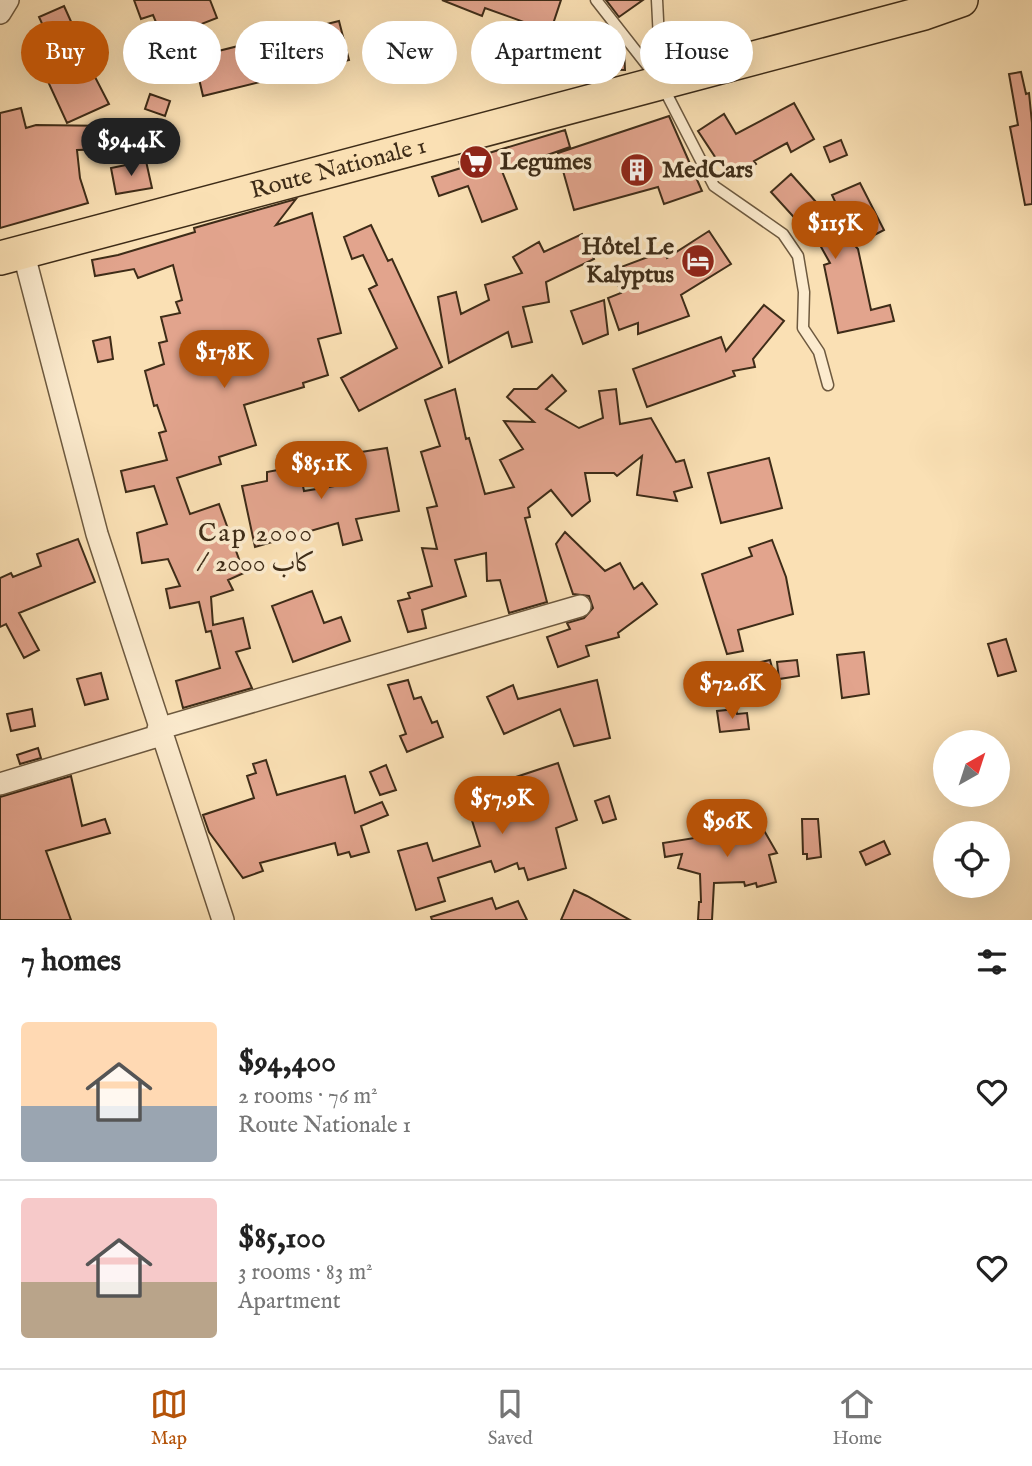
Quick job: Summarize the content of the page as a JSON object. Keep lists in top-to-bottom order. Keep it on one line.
{"streets":{"main road":["Route Nationale 1"]},"districts":["Cap 2000 / كاب 2000"],"places":{"supermarket":["Legumes"],"building":["MedCars"],"hotel":["Hôtel Le Kalyptus"]},"north":"top right","page":{"chip":["Buy","Rent","Filters","New","Apartment","House"],"price":["$94.4K","$115K","$178K","$85.1K","$72.6K","$57.9K","$96K"],"heading":"7 homes","list":[{"name":"$94,400","note":"2 rooms · 76 m² · Route Nationale 1"},{"name":"$85,100","note":"3 rooms · 83 m² · Apartment"}],"tabs":["Map","Saved","Home"]}}
